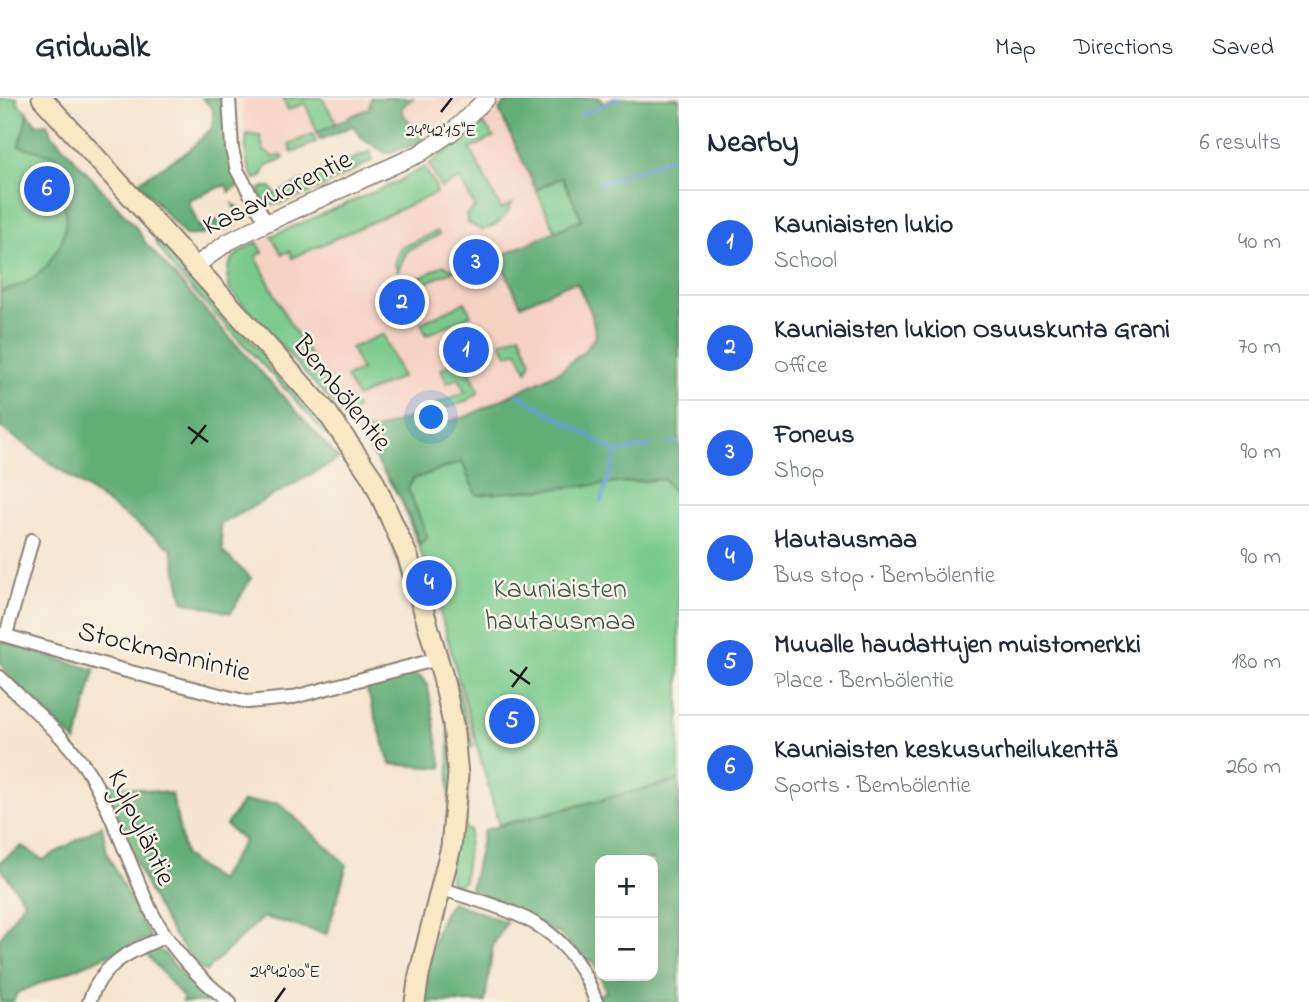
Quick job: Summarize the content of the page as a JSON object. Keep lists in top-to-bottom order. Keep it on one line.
{"streets":{"main road":["Bembölentie"],"street":["Kasavuorentie","Stockmannintie","Kylpyläntie"]},"crossings":[["Kasavuorentie","Bembölentie"],["Bembölentie","Stockmannintie"]],"parks":["Kauniaisten hautausmaa"],"page":{"header":"Gridwalk","nav":["Map","Directions","Saved"],"heading":["Nearby","6 results"],"pins":["6","3","2","1","4","5"],"list":[{"mark":"1","name":"Kauniaisten lukio","note":"School","value":"40 m"},{"mark":"2","name":"Kauniaisten lukion Osuuskunta Grani","note":"Office","value":"70 m"},{"mark":"3","name":"Foneus","note":"Shop","value":"90 m"},{"mark":"4","name":"Hautausmaa","note":"Bus stop · Bembölentie","value":"90 m"},{"mark":"5","name":"Muualle haudattujen muistomerkki","note":"Place · Bembölentie","value":"180 m"},{"mark":"6","name":"Kauniaisten keskusurheilukenttä","note":"Sports · Bembölentie","value":"260 m"}],"map_buttons":["+","−"]},"coordinates":["24°42'15\"E","24°42'00\"E"]}
